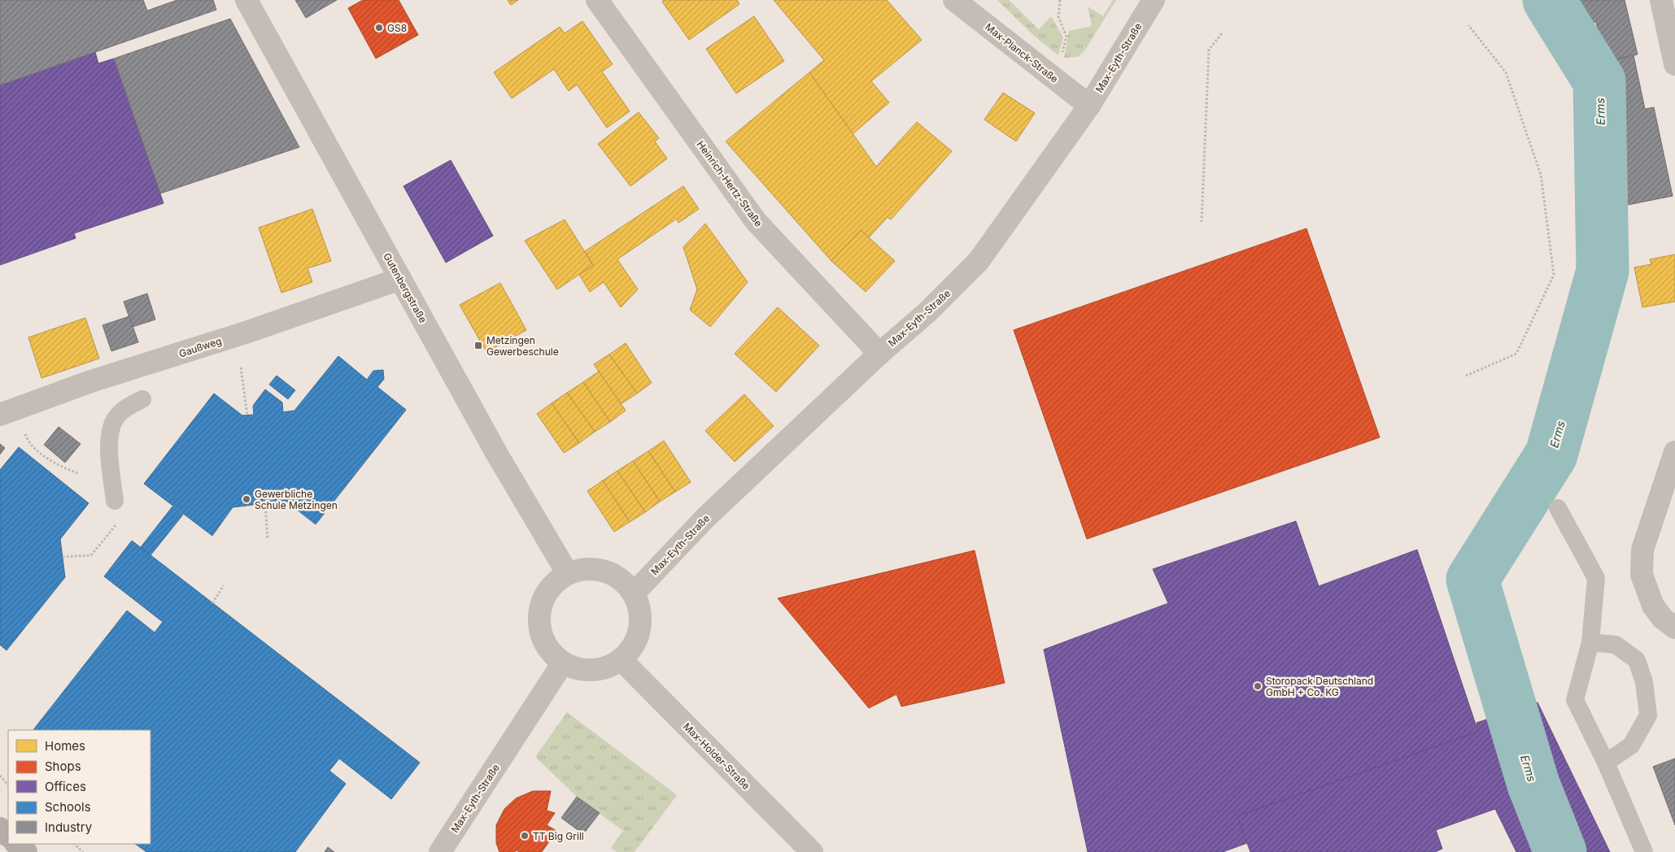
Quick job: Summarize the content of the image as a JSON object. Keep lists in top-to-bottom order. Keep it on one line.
{"streets":{"street":["Max-Planck-Straße","Max-Eyth-Straße","Heinrich-Hertz-Straße","Gutenbergstraße","Gaußweg","Max-Holder-Straße"]},"crossings":[["Max-Planck-Straße","Max-Eyth-Straße"],["Max-Eyth-Straße","Heinrich-Hertz-Straße"],["Max-Eyth-Straße","Gutenbergstraße"],["Max-Eyth-Straße","Max-Holder-Straße"],["Gutenbergstraße","Gaußweg"],["Gutenbergstraße","Max-Holder-Straße"]],"water":["Erms"],"places":{"other":["GS8","Gewerbliche Schule Metzingen","Storopack Deutschland GmbH + Co. KG","TT Big Grill"],"transit":["Metzingen Gewerbeschule"]},"legend":["Homes","Shops","Offices","Schools","Industry"]}
